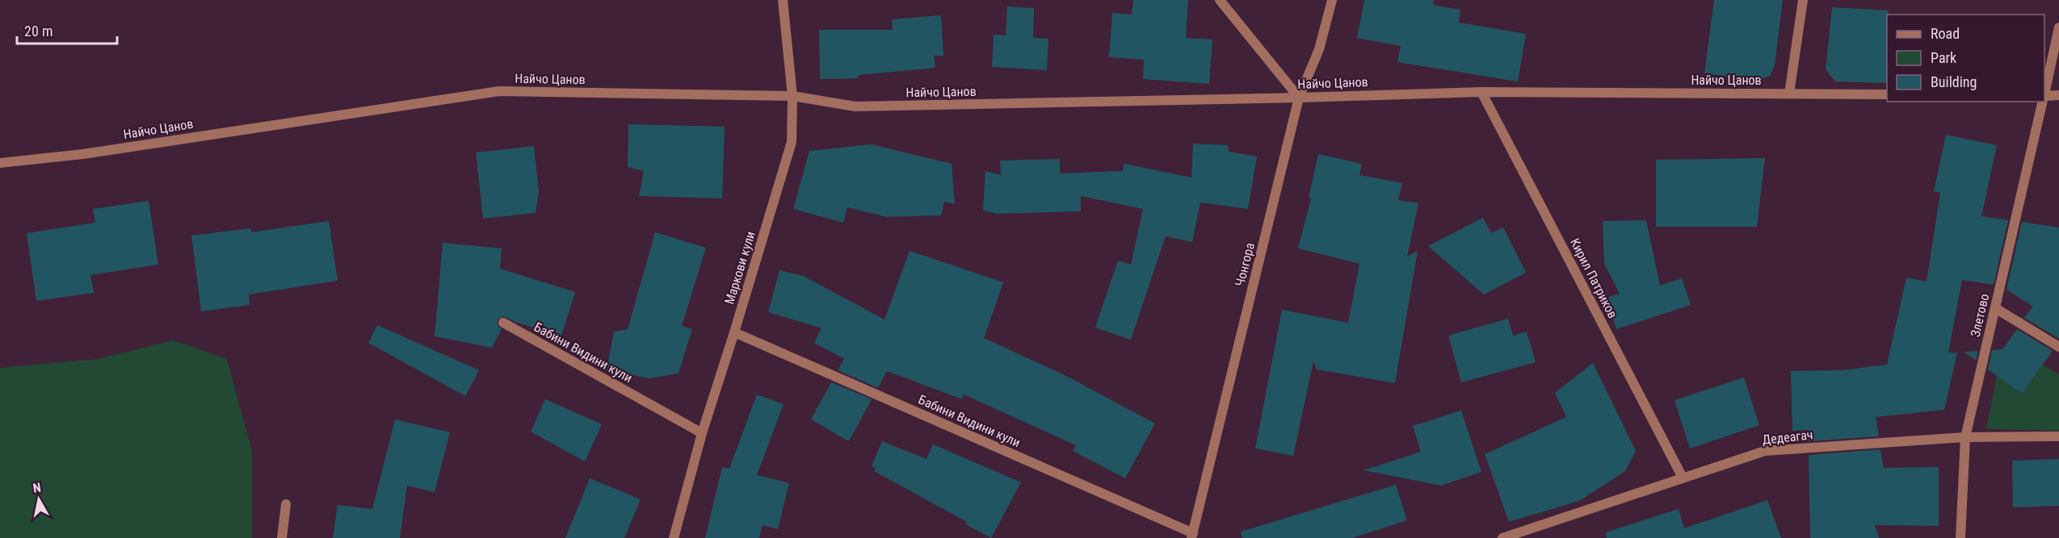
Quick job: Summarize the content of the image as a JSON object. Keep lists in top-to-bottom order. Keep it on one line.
{"streets":{"street":["Найчо Цанов","Чонгора","Маркови кули","Кирил Патриков","Злетово","Бабини Видини кули","Дедеагач"]},"crossings":[["Найчо Цанов","Чонгора"],["Найчо Цанов","Маркови кули"],["Найчо Цанов","Кирил Патриков"],["Чонгора","Бабини Видини кули"],["Маркови кули","Бабини Видини кули"],["Кирил Патриков","Дедеагач"],["Злетово","Дедеагач"]],"legend":["Road","Park","Building"],"scale_bar":"20 m","north":"top"}
